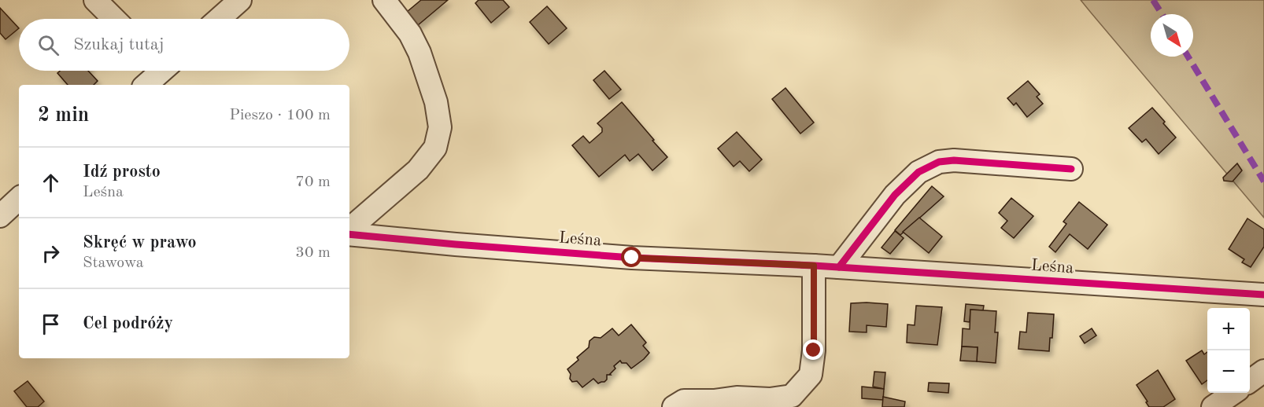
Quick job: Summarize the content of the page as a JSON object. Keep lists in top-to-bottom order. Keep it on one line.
{"streets":{"street":["Leśna"]},"north":"bottom right","page":{"search":"Szukaj tutaj","heading":["2 min","Pieszo · 100 m"],"list":[["Idź prosto","Leśna","70 m"],["Skręć w prawo","Stawowa","30 m"],"Cel podróży"],"map_buttons":["+","−"]}}
